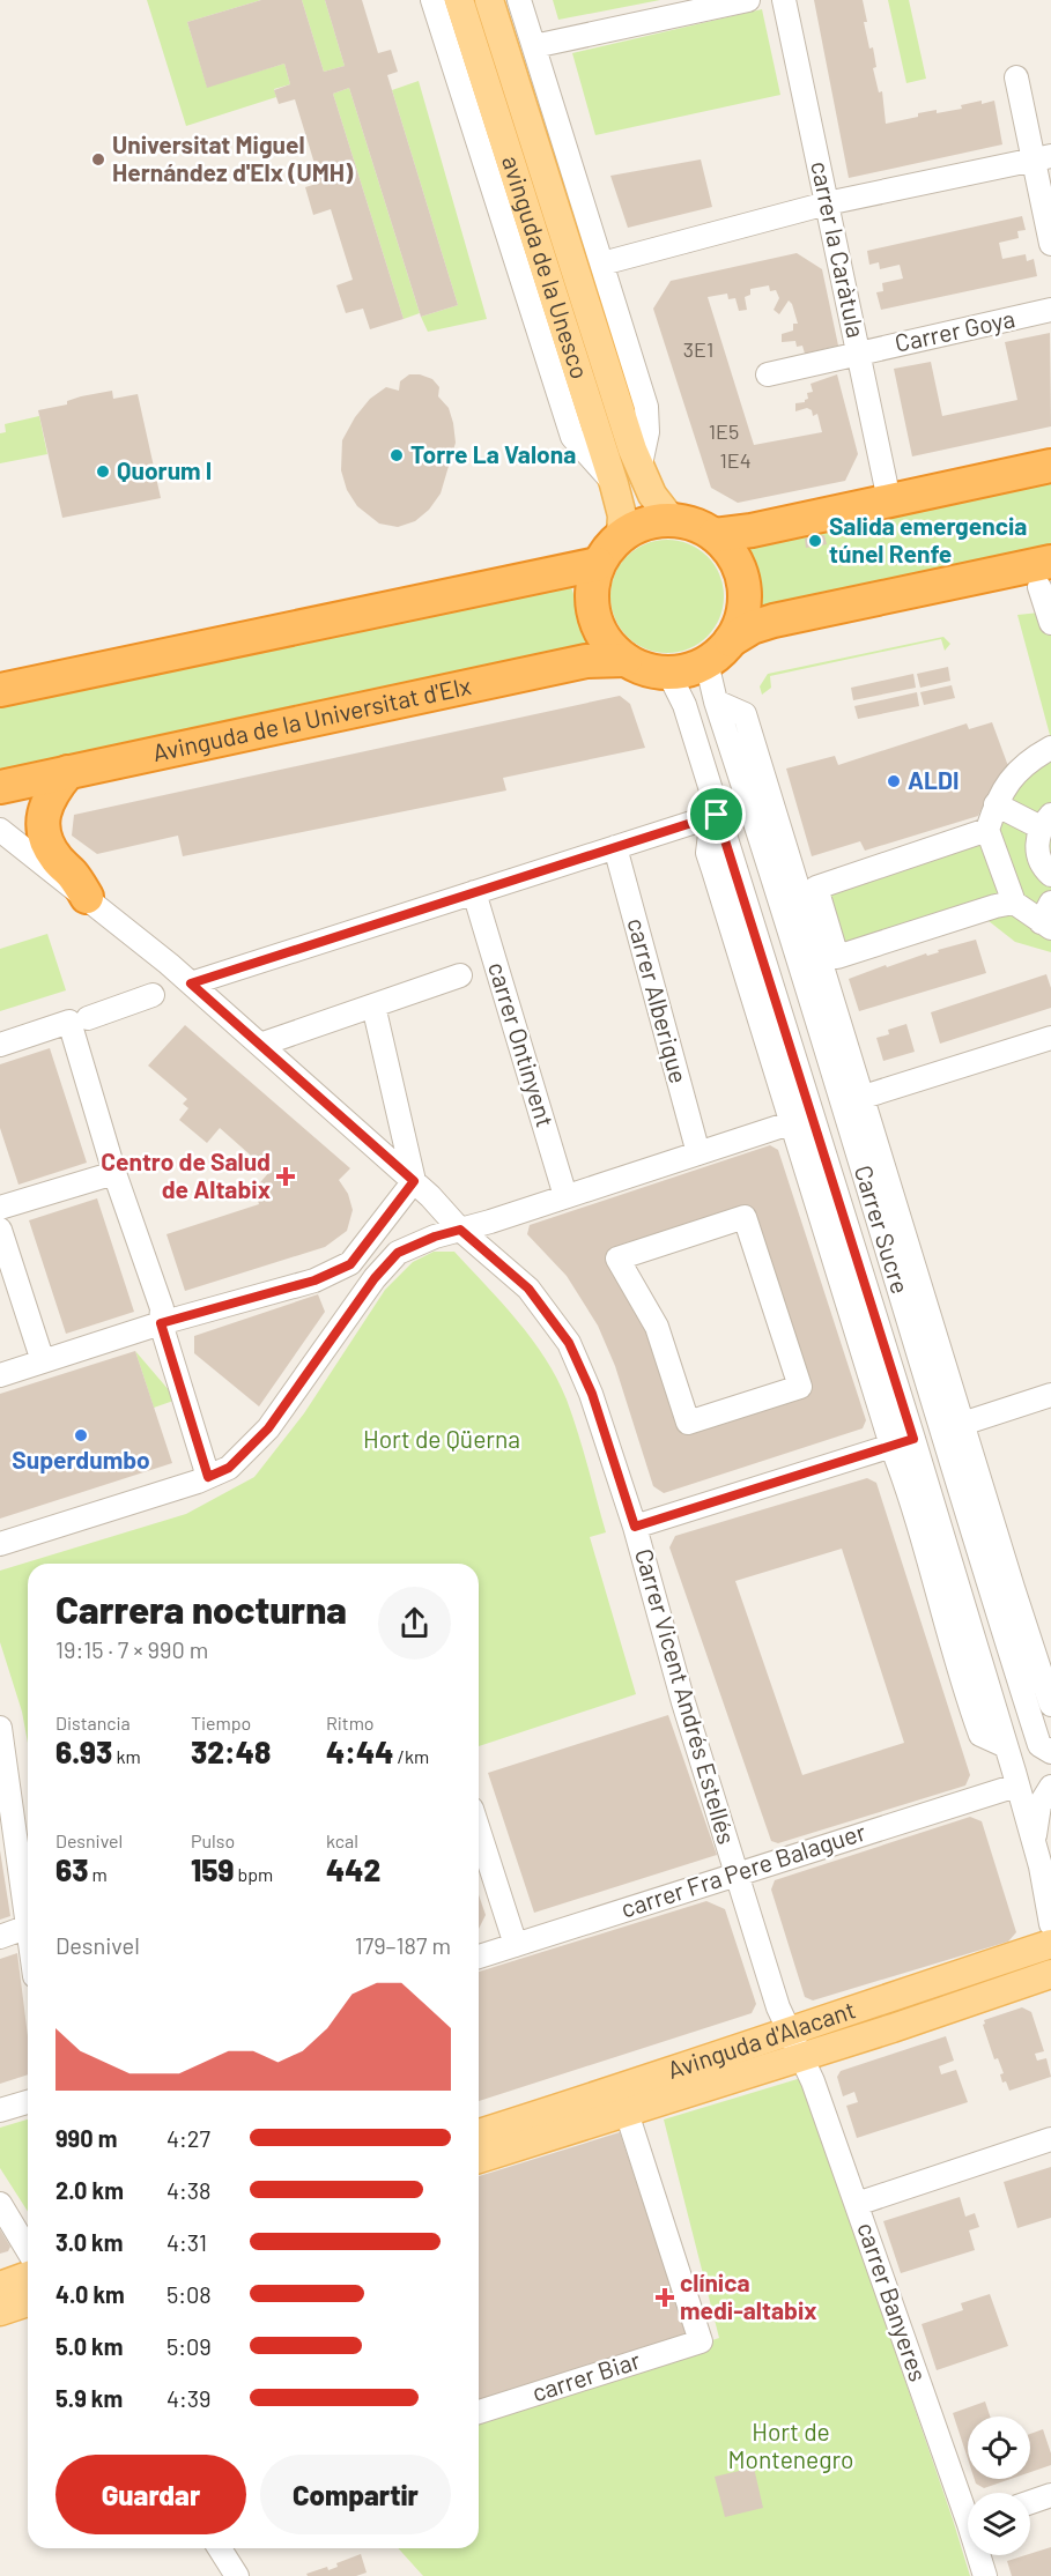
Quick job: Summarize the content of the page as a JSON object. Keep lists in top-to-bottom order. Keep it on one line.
{"streets":{"highway":["Avinguda de la Universitat d'Elx"],"main road":["avinguda de la Unesco","Avinguda d'Alacant"],"street":["carrer la Caràtula","Carrer Goya","carrer Alberique","carrer Ontinyent","Carrer Sucre","Carrer Vicent Andrés Estellés","carrer Fra Pere Balaguer","carrer Banyeres","carrer Biar"]},"crossings":[["carrer la Caràtula","Carrer Goya"],["avinguda de la Unesco","Avinguda de la Universitat d'Elx"],["avinguda de la Unesco","Carrer Sucre"],["Avinguda de la Universitat d'Elx","Carrer Sucre"],["Carrer Sucre","carrer Fra Pere Balaguer"],["Carrer Vicent Andrés Estellés","carrer Fra Pere Balaguer"],["Carrer Vicent Andrés Estellés","Avinguda d'Alacant"],["Carrer Vicent Andrés Estellés","carrer Banyeres"],["Avinguda d'Alacant","carrer Banyeres"],["Avinguda d'Alacant","carrer Biar"]],"parks":["Hort de Qüerna","Hort de Montenegro"],"places":{"other":["Universitat Miguel Hernández d'Elx (UMH)","Torre La Valona","Quorum I","Salida emergencia túnel Renfe","ALDI","Superdumbo"],"health":["Centro de Salud de Altabix","clínica medi-altabix"]},"house_numbers":["3E1","1E5","1E4"],"page":{"heading":["Carrera nocturna","19:15 · 7 × 990 m"],"stats":[["Distancia","6.93 km"],["Tiempo","32:48"],["Ritmo","4:44 /km"],["Desnivel","63 m"],["Pulso","159 bpm"],["kcal","442"]],"chart":["Desnivel","179–187 m"],"list":[{"name":"990 m","note":"4:27"},{"name":"2.0 km","note":"4:38"},{"name":"3.0 km","note":"4:31"},{"name":"4.0 km","note":"5:08"},{"name":"5.0 km","note":"5:09"},{"name":"5.9 km","note":"4:39"}],"buttons":["Guardar","Compartir"]}}
